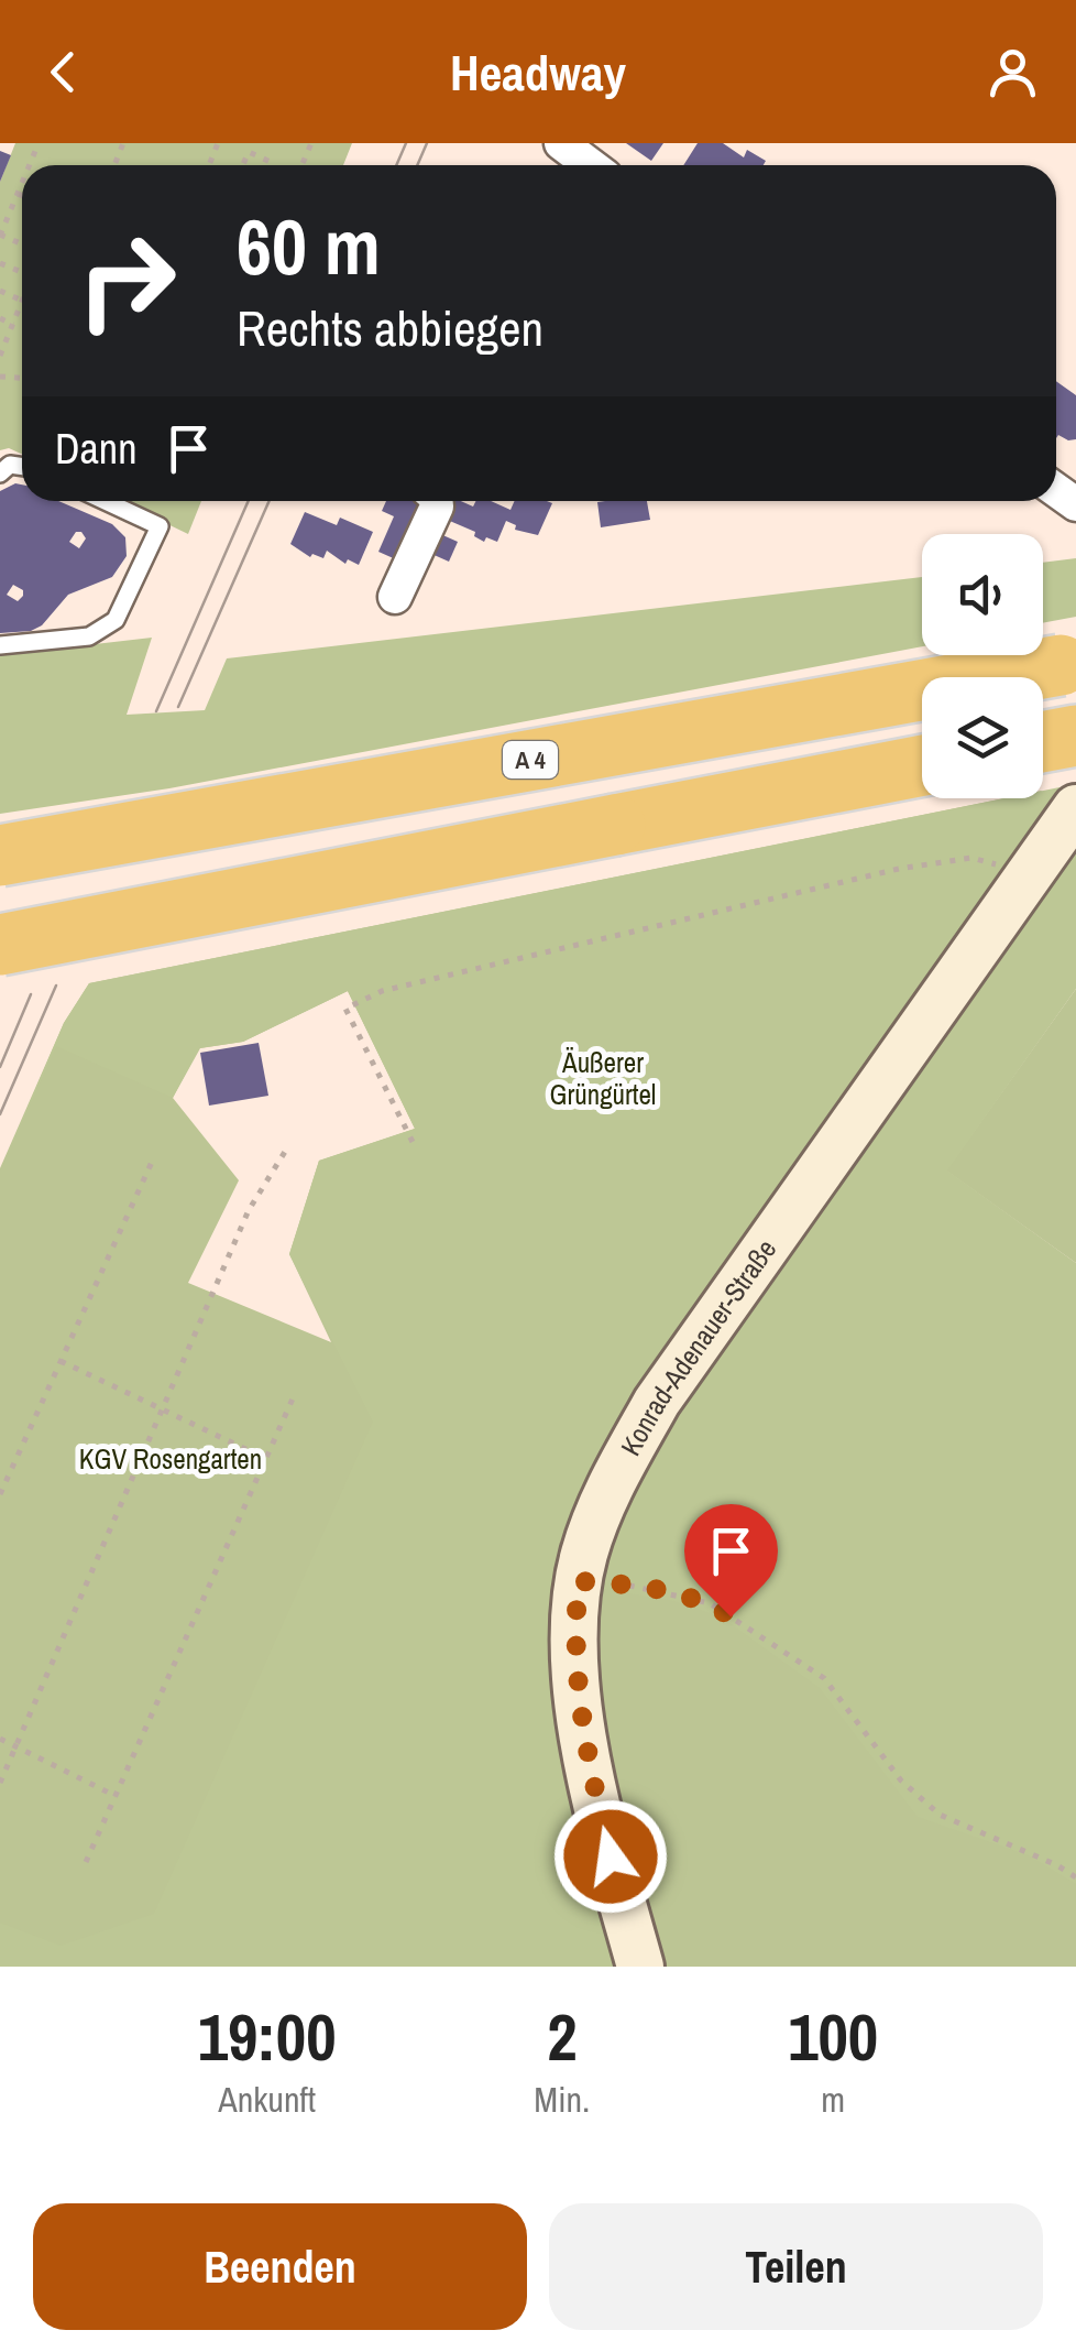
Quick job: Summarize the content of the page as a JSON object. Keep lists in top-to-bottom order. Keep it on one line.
{"streets":{"highway":["A 4"],"street":["Konrad-Adenauer-Straße"]},"parks":["Äußerer Grüngürtel","KGV Rosengarten"],"page":{"header":"Headway","turn":["60 m","Rechts abbiegen"],"then":"Dann","eta":["19:00","Ankunft","2","Min.","100","m"],"buttons":["Beenden","Teilen"]}}
